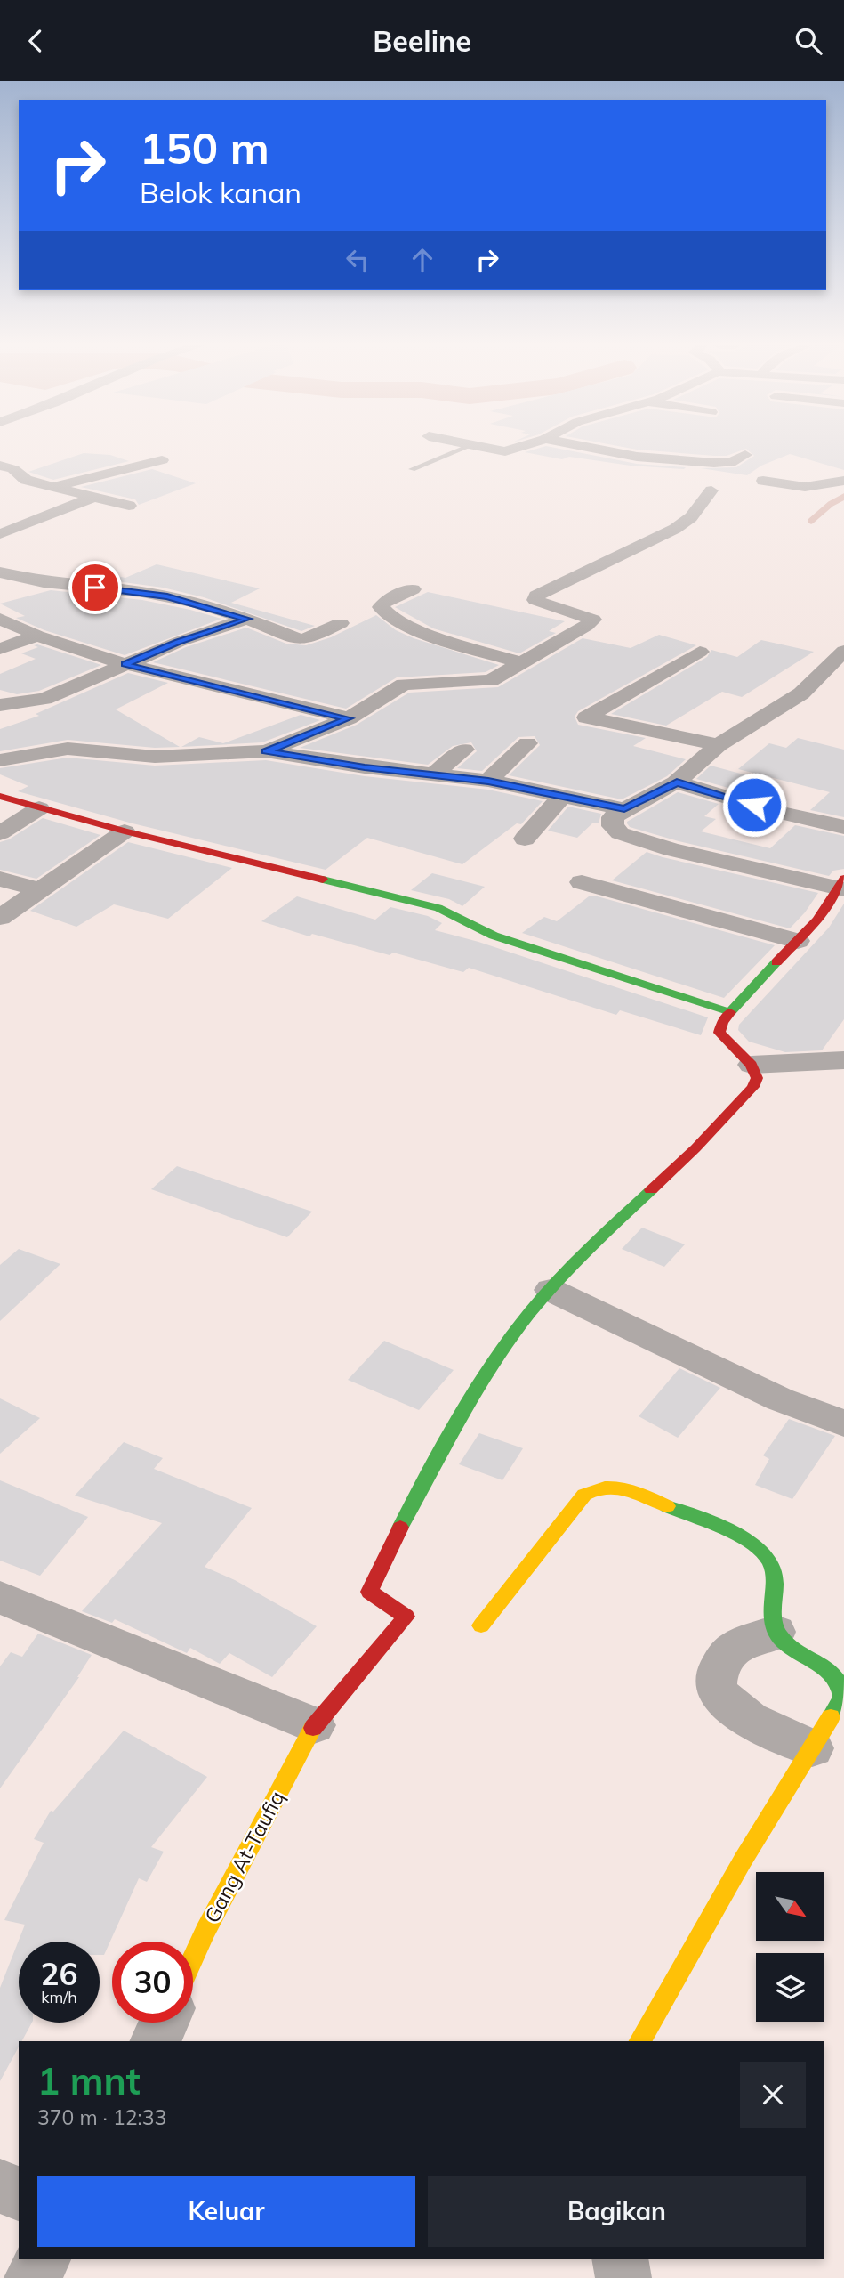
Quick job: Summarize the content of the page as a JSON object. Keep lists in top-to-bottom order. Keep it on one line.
{"streets":{"street":["Gang At-Taufiq"]},"north":"bottom right","page":{"header":"Beeline","turn":["150 m","Belok kanan"],"speed":"26 km/h","limit":"30","heading":["1 mnt","370 m · 12:33"],"buttons":["Keluar","Bagikan"]}}
